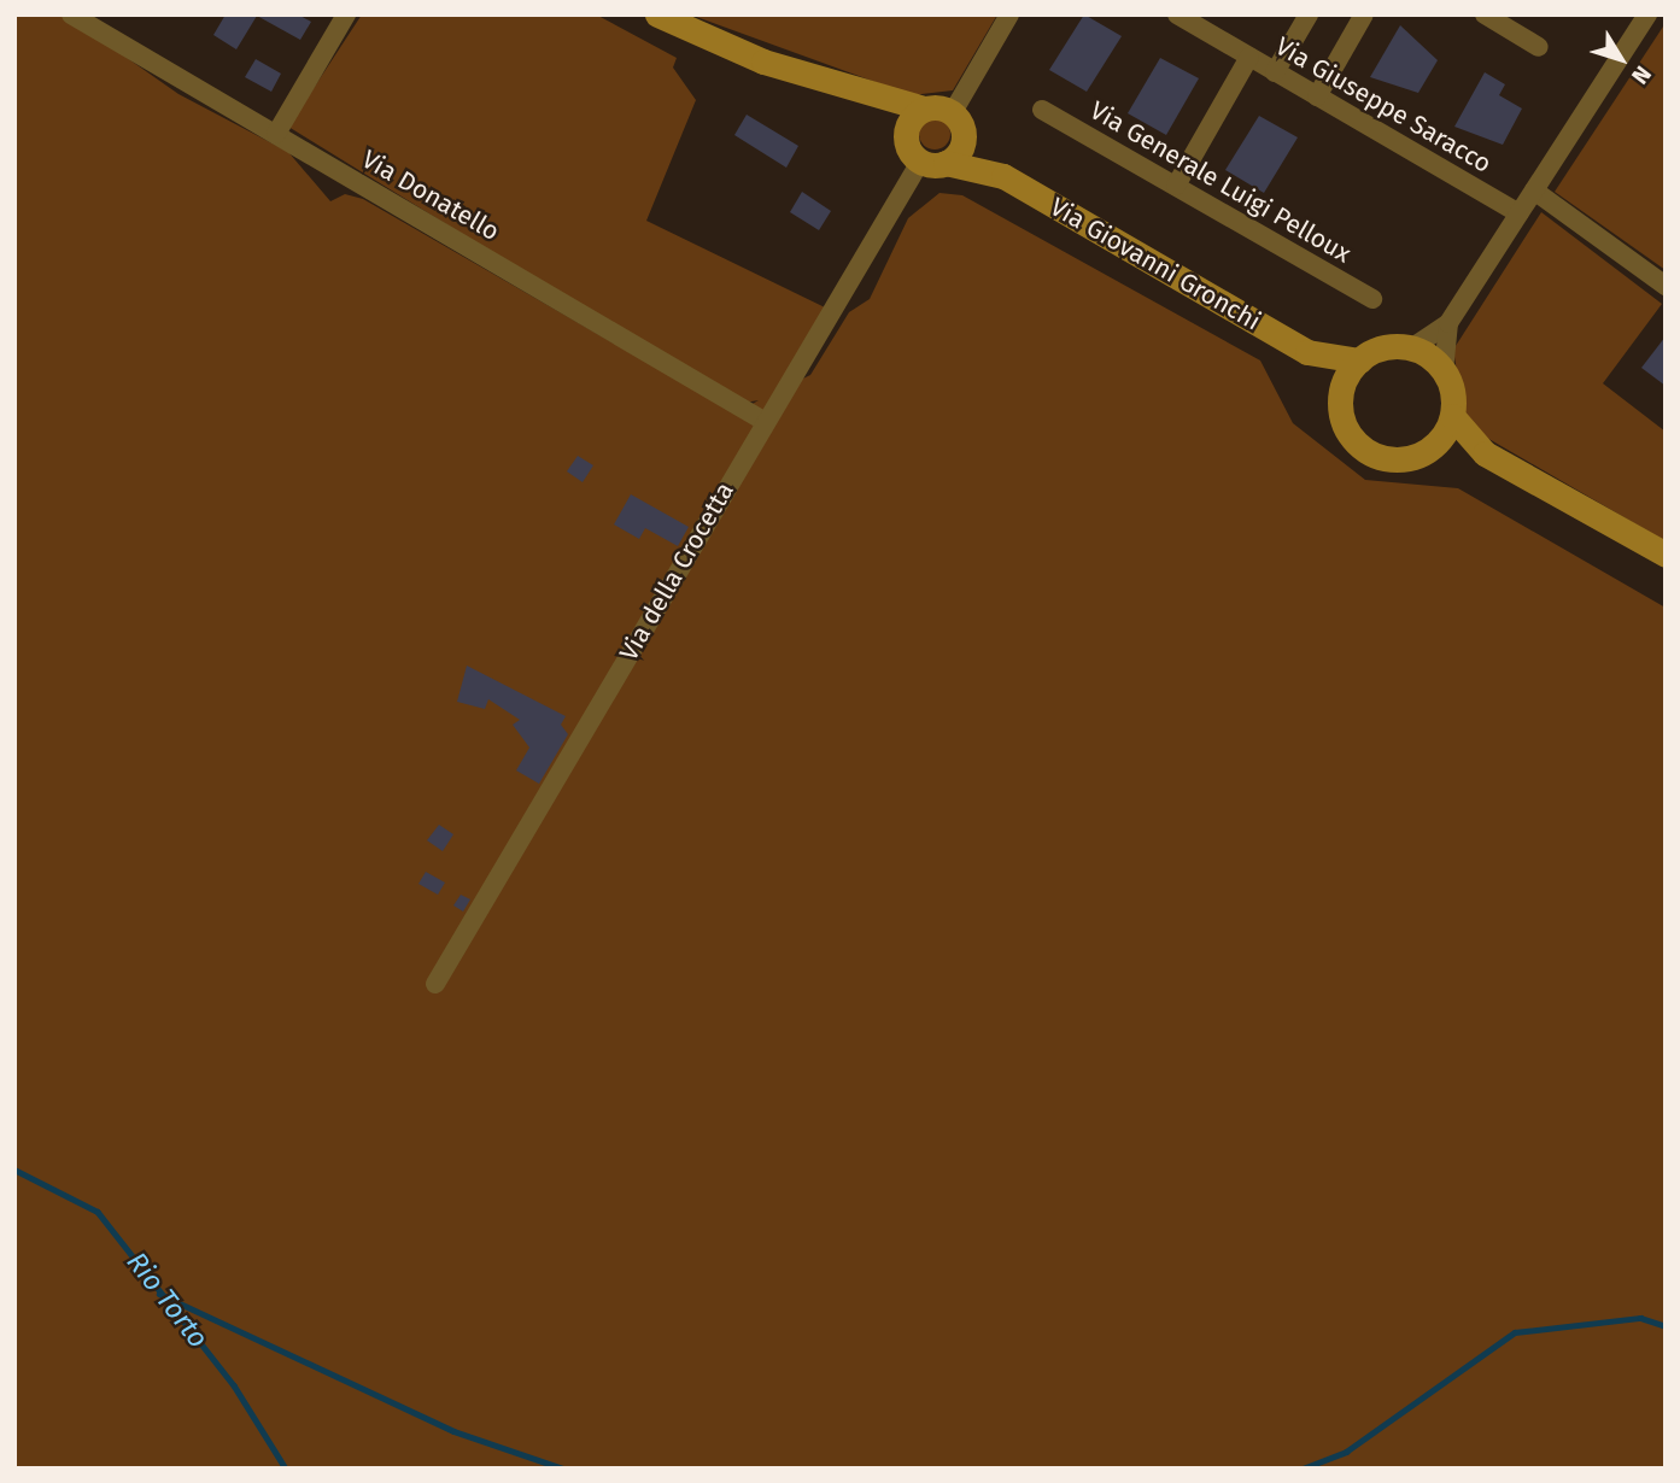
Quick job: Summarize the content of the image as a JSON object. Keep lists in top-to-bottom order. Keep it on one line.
{"streets":{"street":["Via Giuseppe Saracco","Via Generale Luigi Pelloux","Via Donatello","Via Giovanni Gronchi","Via della Crocetta"]},"crossings":[["Via Donatello","Via della Crocetta"],["Via Giovanni Gronchi","Via della Crocetta"]],"water":["Rio Torto"],"north":"bottom right"}
